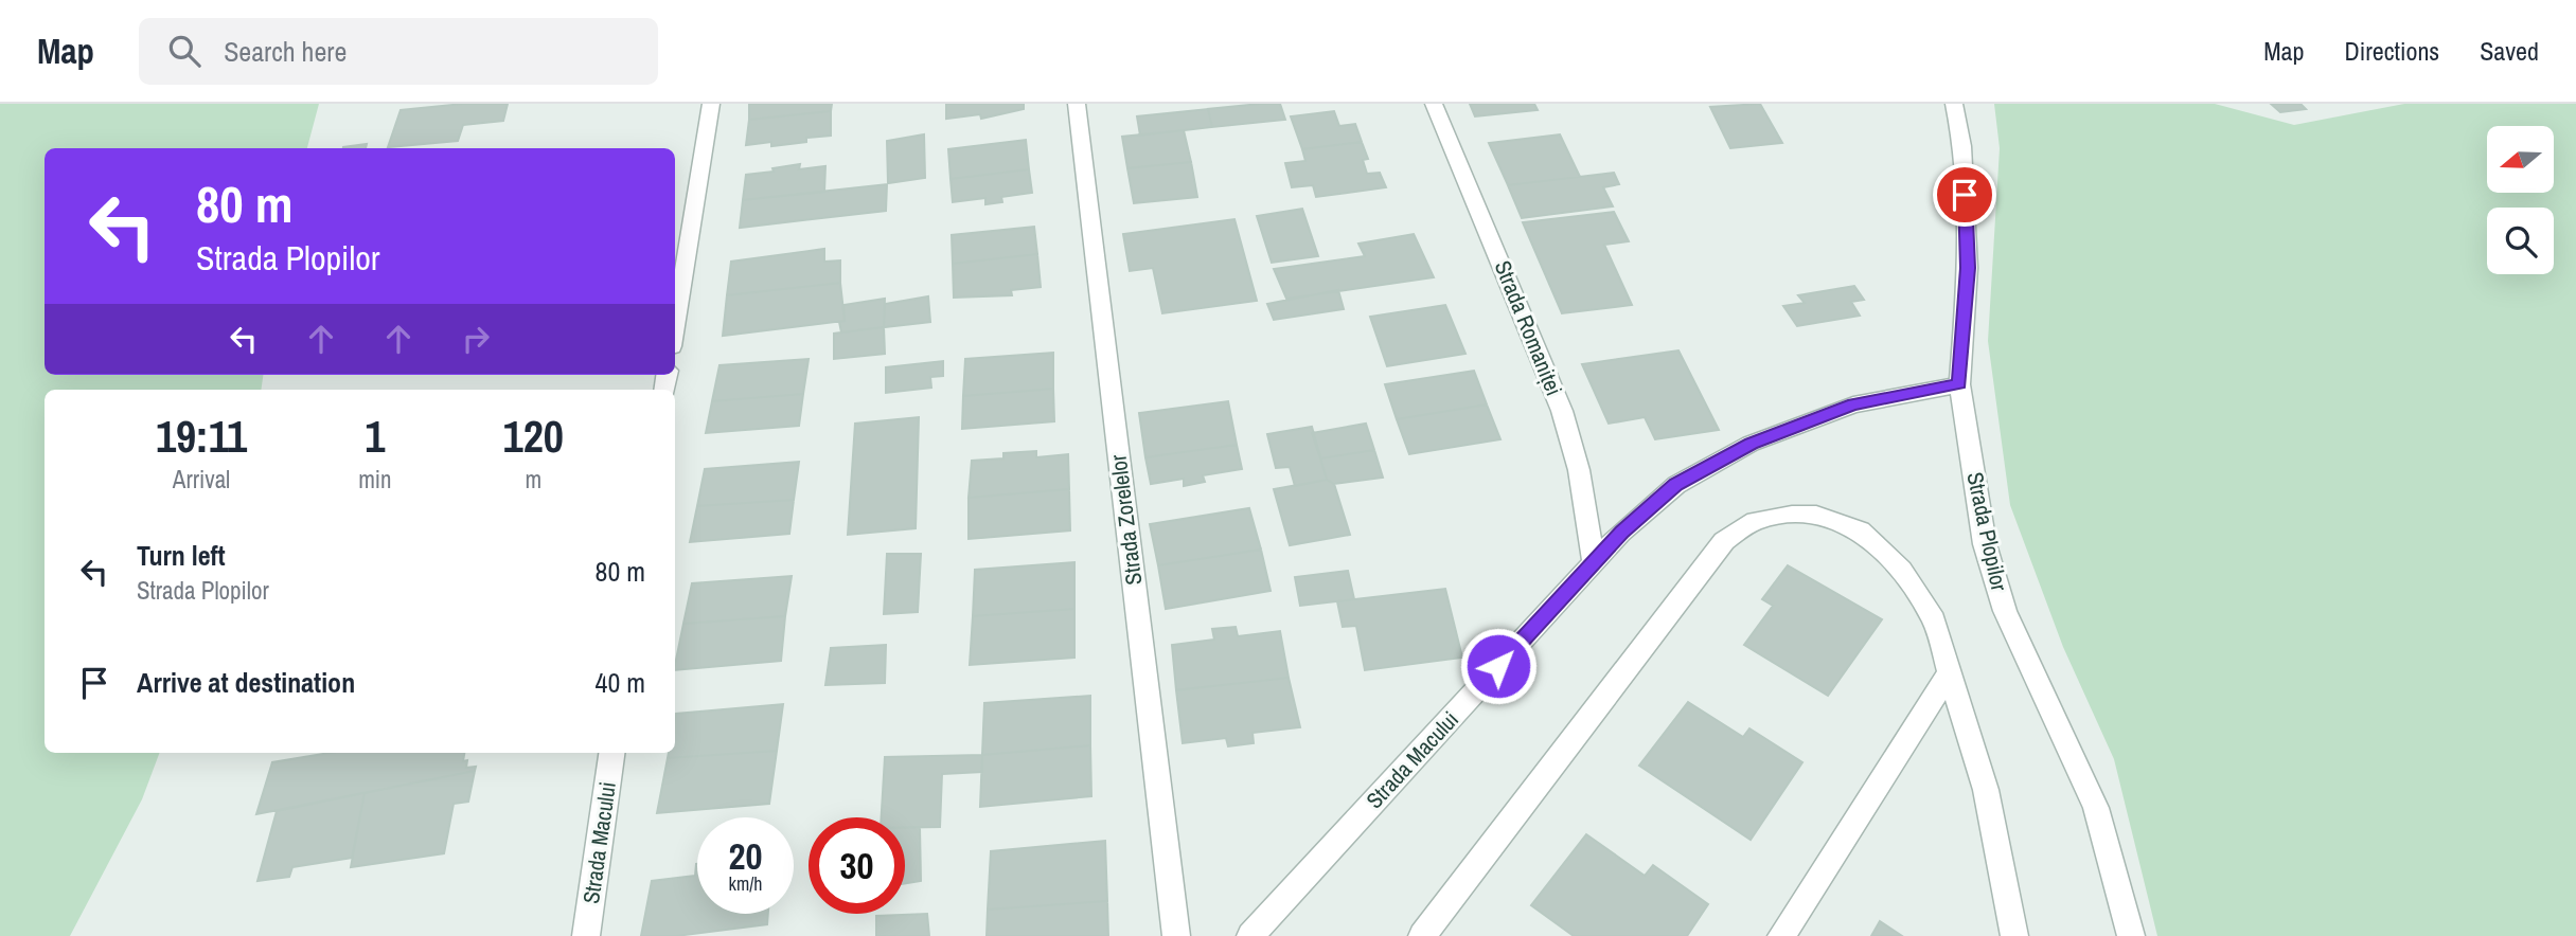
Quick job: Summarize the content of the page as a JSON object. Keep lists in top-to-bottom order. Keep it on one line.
{"streets":{"street":["Strada Romaniței","Strada Zorelelor","Strada Plopilor","Strada Macului"]},"crossings":[["Strada Romaniței","Strada Macului"],["Strada Plopilor","Strada Macului"]],"north":"left","page":{"header":"Map","search":"Search here","nav":["Map","Directions","Saved"],"turn":["80 m","Strada Plopilor"],"eta":["19:11","Arrival","1","min","120","m"],"list":[{"name":"Turn left","note":"Strada Plopilor","value":"80 m"},{"name":"Arrive at destination","value":"40 m"}],"speed":"20 km/h","limit":"30"}}
